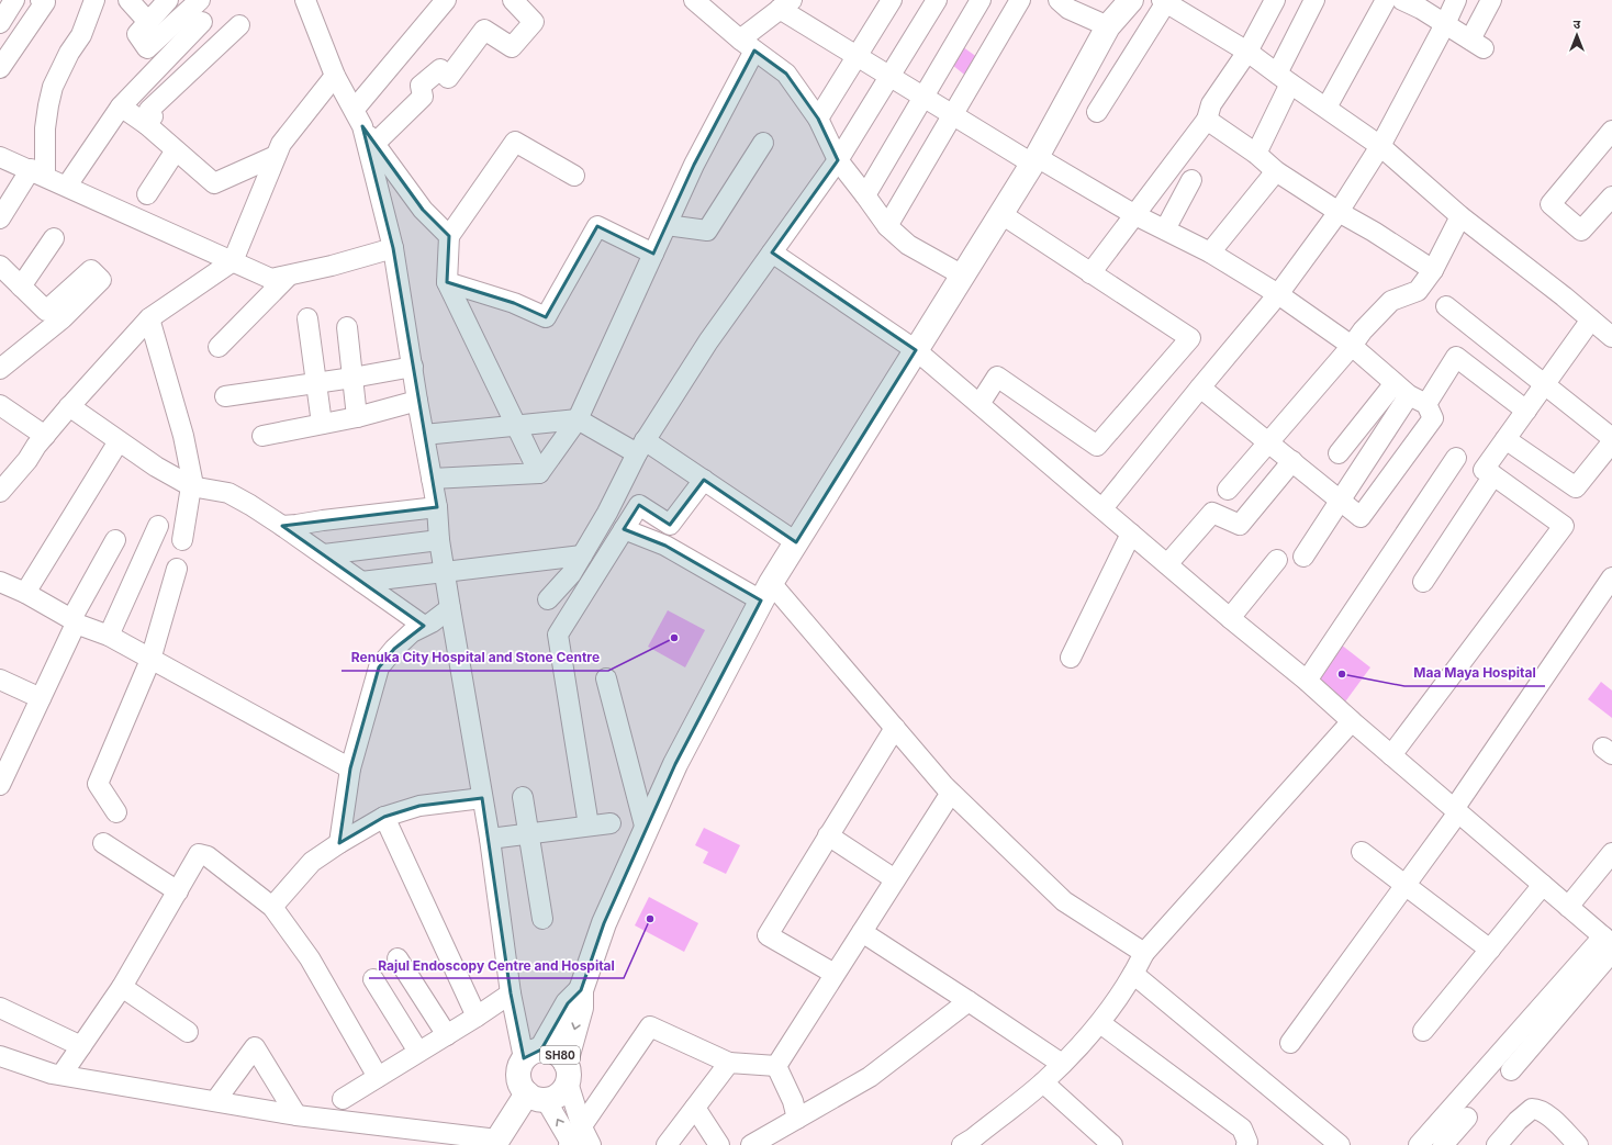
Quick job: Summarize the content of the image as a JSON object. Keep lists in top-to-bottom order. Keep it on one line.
{"streets":{"main road":["SH80"]},"places":["Renuka City Hospital and Stone Centre","Maa Maya Hospital","Rajul Endoscopy Centre and Hospital"],"north":"top"}
